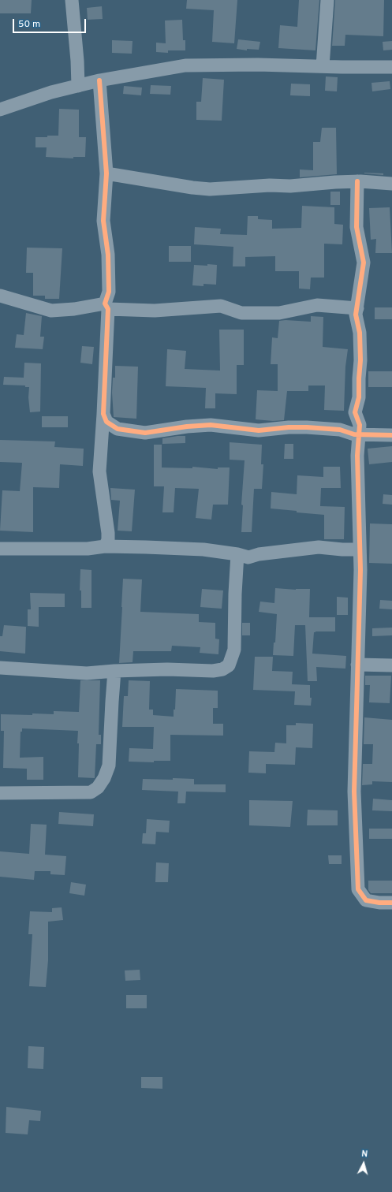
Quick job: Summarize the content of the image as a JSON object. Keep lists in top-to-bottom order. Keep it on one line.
{"scale_bar":"50 m","north":"top"}
